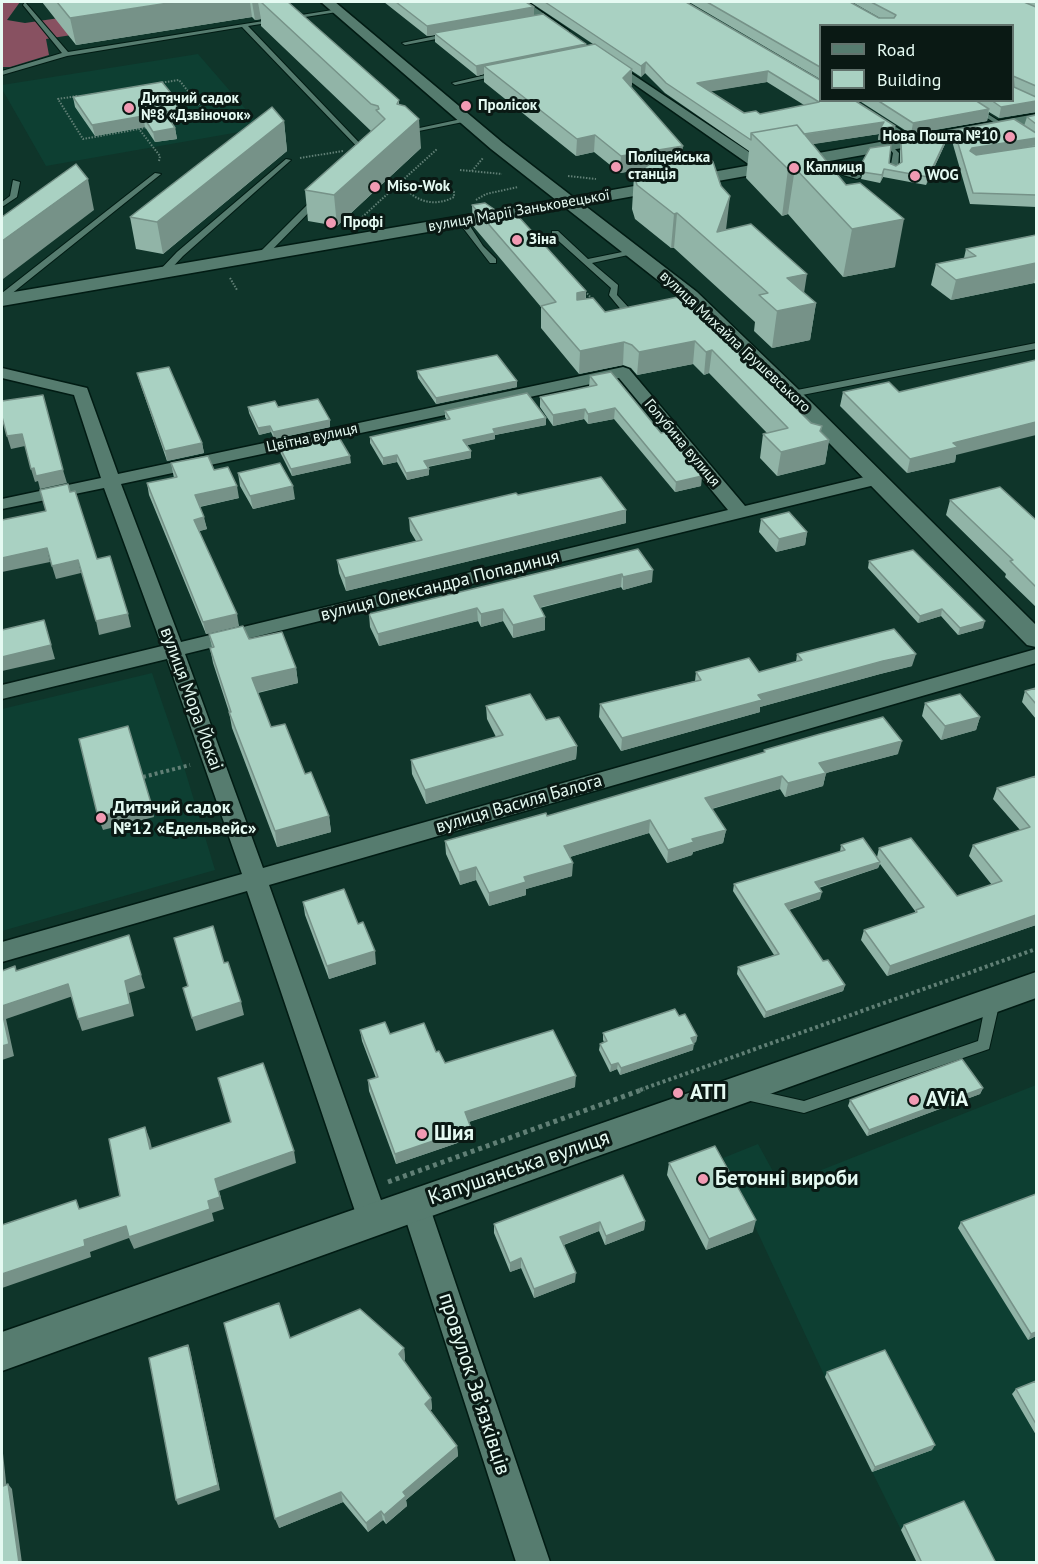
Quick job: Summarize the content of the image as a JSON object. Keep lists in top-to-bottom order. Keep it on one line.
{"streets":{"street":["вулиця Марії Заньковецької","вулиця Михайла Грушевського","Цвітна вулиця","Голубина вулиця","вулиця Олександра Попадинця","вулиця Мора Йокаі","вулиця Василя Балога","Капушанська вулиця","провулок Звʼязківців"]},"crossings":[["вулиця Марії Заньковецької","вулиця Михайла Грушевського"],["вулиця Михайла Грушевського","вулиця Олександра Попадинця"],["Цвітна вулиця","Голубина вулиця"],["Цвітна вулиця","вулиця Мора Йокаі"],["Голубина вулиця","вулиця Олександра Попадинця"],["вулиця Олександра Попадинця","вулиця Мора Йокаі"],["вулиця Мора Йокаі","вулиця Василя Балога"],["вулиця Мора Йокаі","Капушанська вулиця"],["Капушанська вулиця","провулок Звʼязківців"]],"places":["Пролісок","Дитячий садок №8 «Дзвіночок»","Нова Пошта №10","Поліцейська станція","Каплиця","WOG","Miso-Wok","Профі","Зіна","Дитячий садок №12 «Едельвейс»","АТП","AViA","Шия","Бетонні вироби"],"legend":["Road","Building"]}
